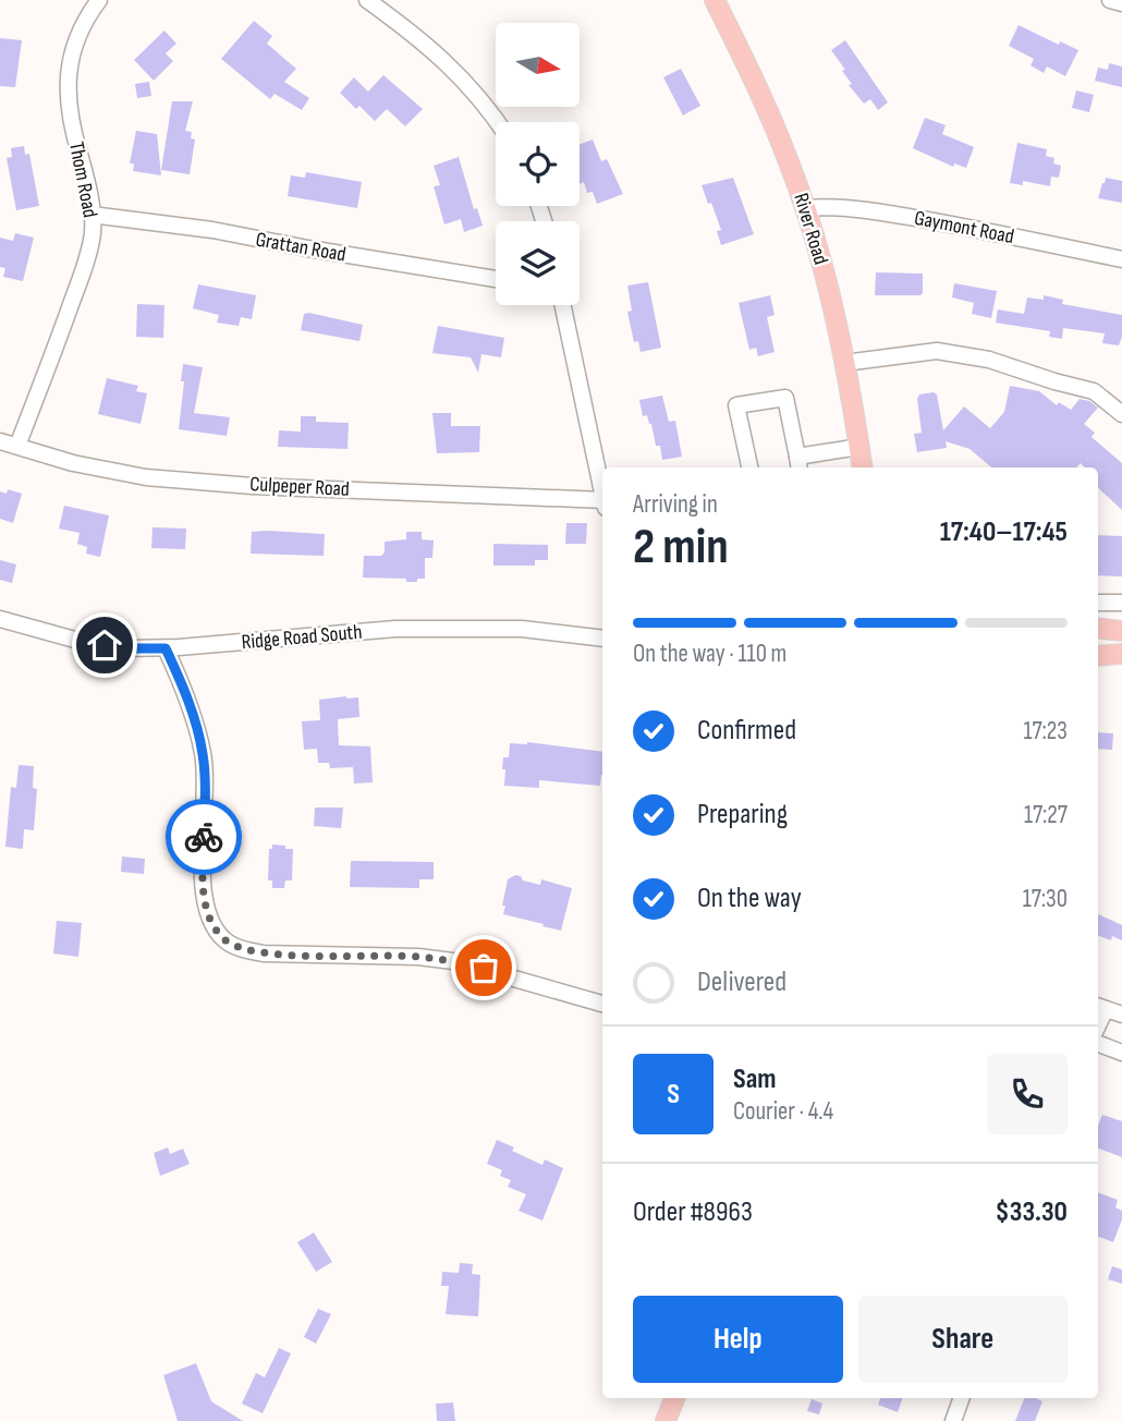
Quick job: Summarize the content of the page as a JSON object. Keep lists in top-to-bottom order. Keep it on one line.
{"streets":{"main road":["River Road"],"street":["Thom Road","Gaymont Road","Grattan Road","Culpeper Road","Ridge Road South"]},"crossings":[["Thom Road","Grattan Road"],["Thom Road","Culpeper Road"],["Gaymont Road","River Road"]],"north":"right","page":{"heading":["2 min","Arriving in","17:40–17:45"],"panel":["Sam","Courier · 4.4","Order #8963","$33.30"],"bar":"On the way · 110 m","list":[["Confirmed","17:23"],["Preparing","17:27"],["On the way","17:30"],"Delivered"],"round":"S","buttons":["Help","Share"]}}
